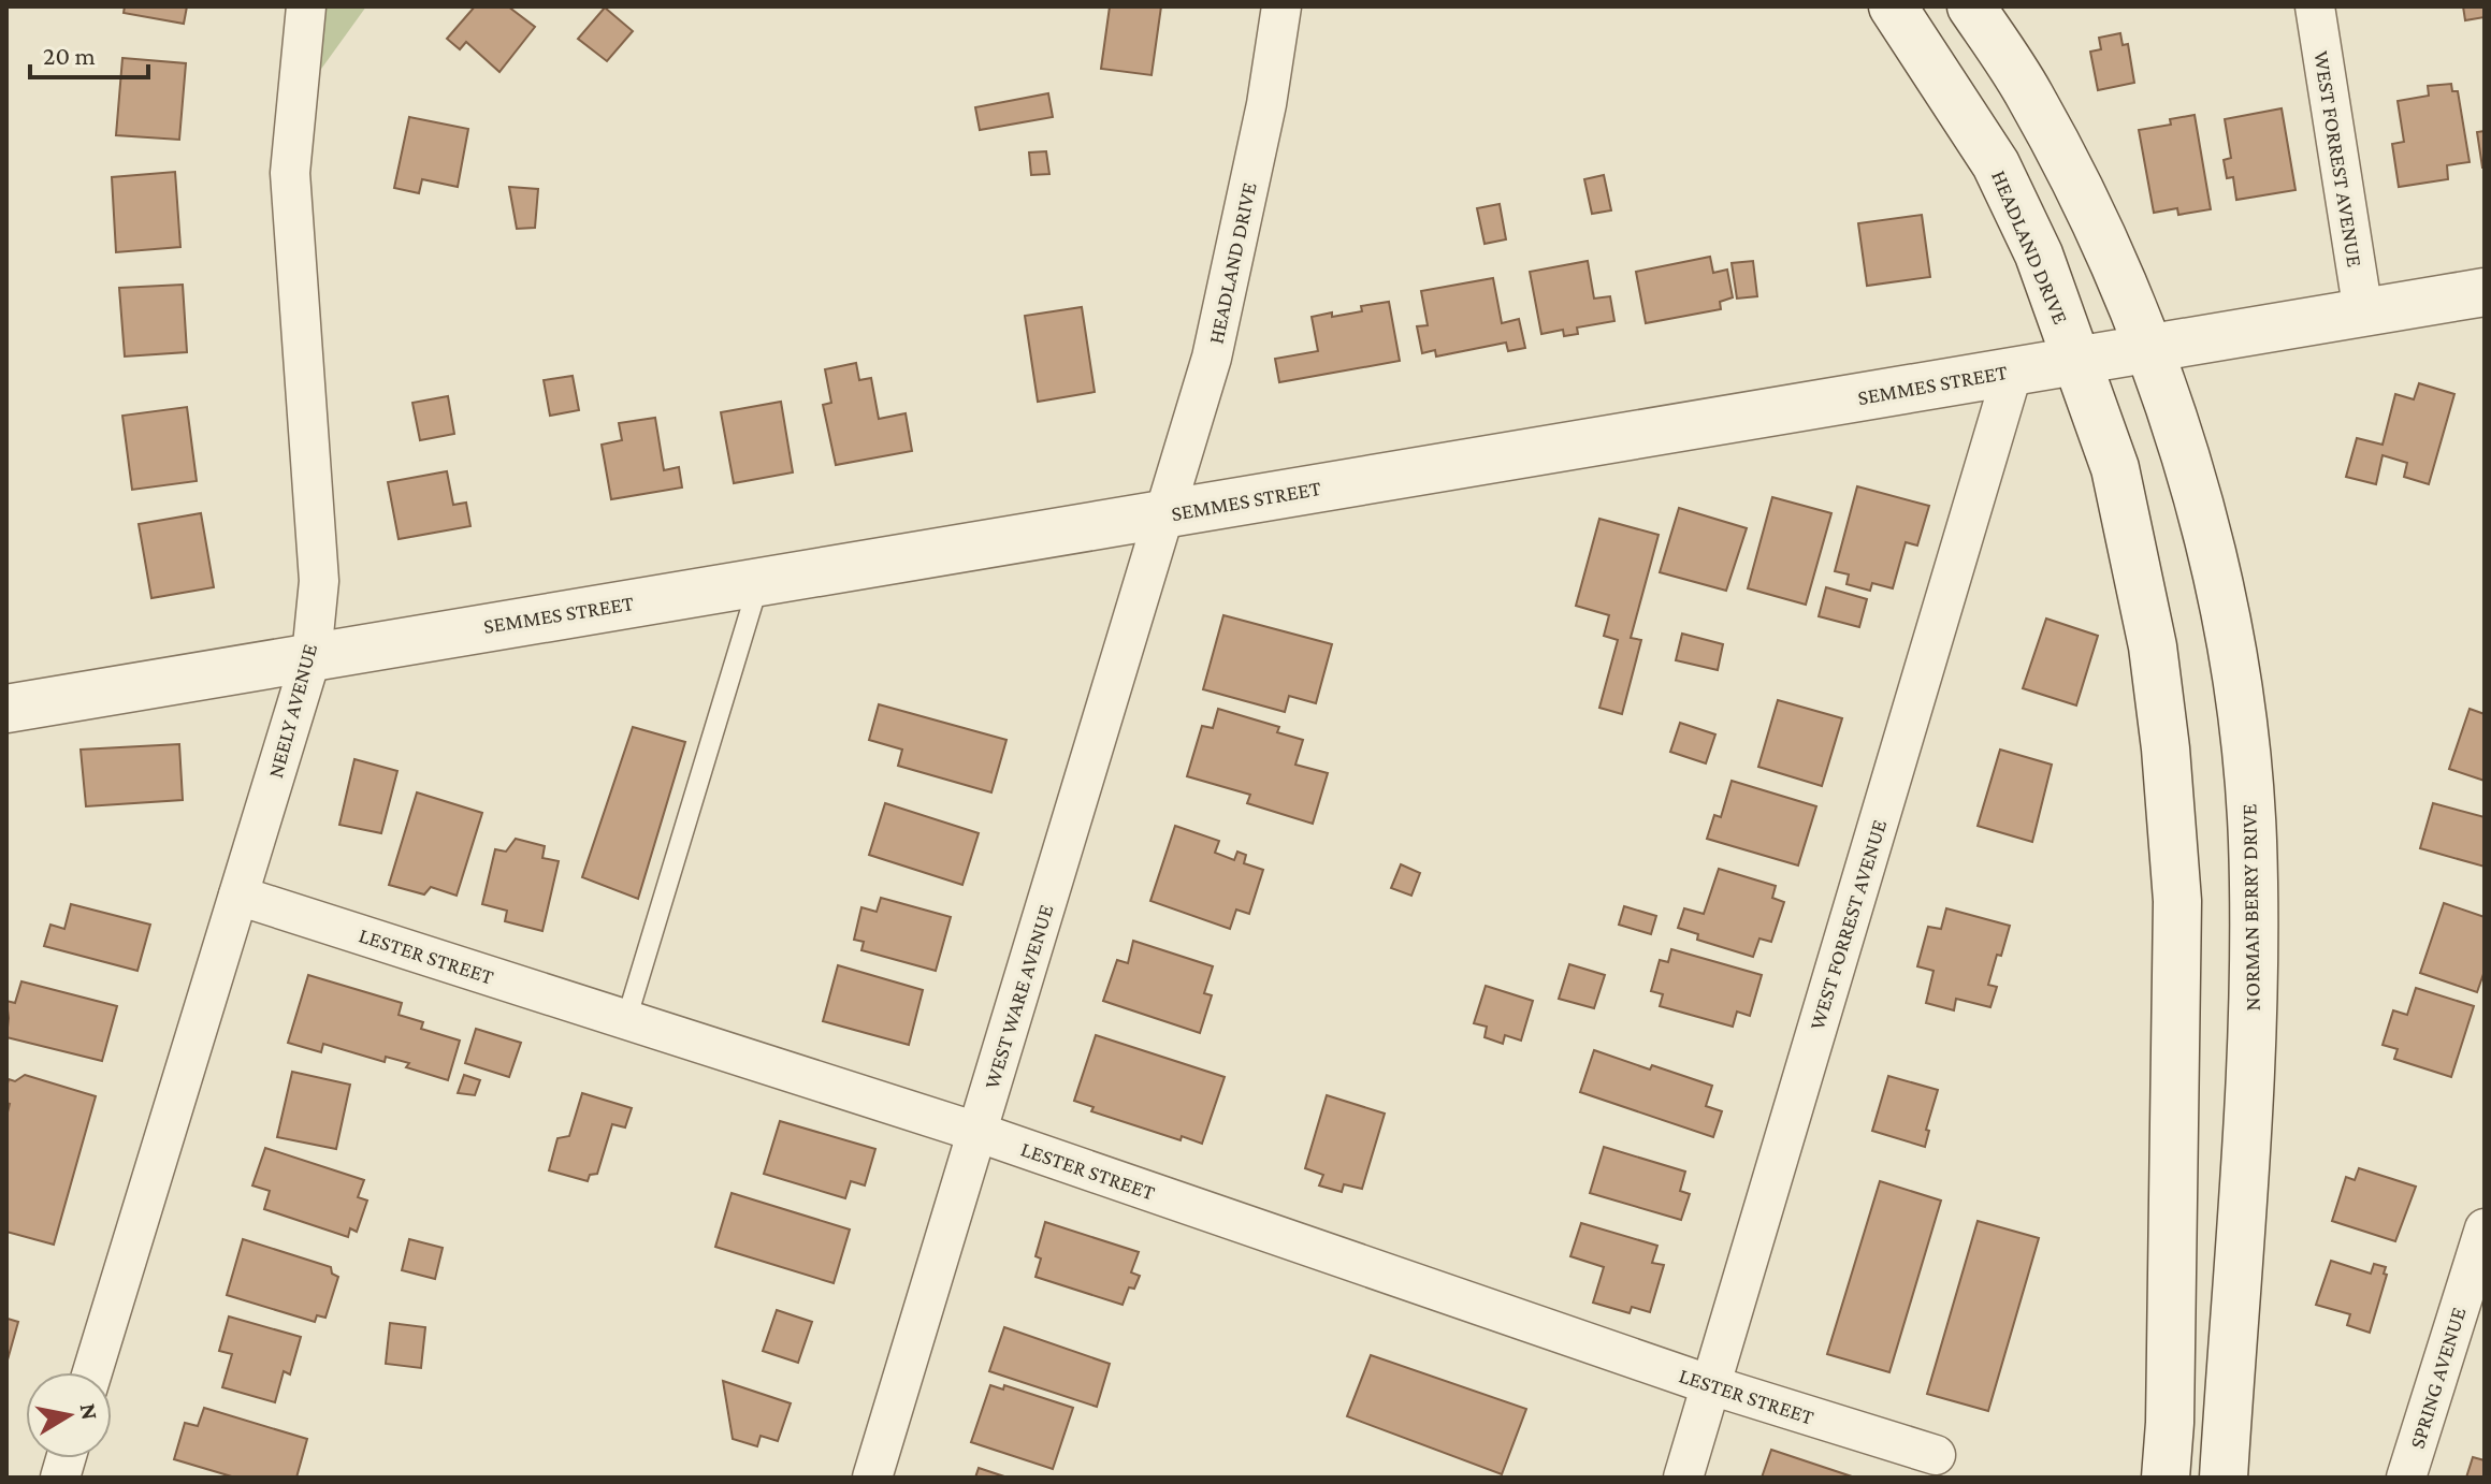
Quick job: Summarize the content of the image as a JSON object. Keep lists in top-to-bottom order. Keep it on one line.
{"streets":{"main road":["HEADLAND DRIVE","SEMMES STREET","NORMAN BERRY DRIVE"],"street":["WEST FORREST AVENUE","NEELY AVENUE","LESTER STREET","WEST WARE AVENUE","SPRING AVENUE"]},"crossings":[["WEST FORREST AVENUE","SEMMES STREET"],["WEST FORREST AVENUE","LESTER STREET"],["HEADLAND DRIVE","SEMMES STREET"],["HEADLAND DRIVE","WEST WARE AVENUE"],["SEMMES STREET","NEELY AVENUE"],["SEMMES STREET","NORMAN BERRY DRIVE"],["SEMMES STREET","WEST WARE AVENUE"],["NEELY AVENUE","LESTER STREET"],["LESTER STREET","WEST WARE AVENUE"]],"scale_bar":"20 m","north":"right"}
